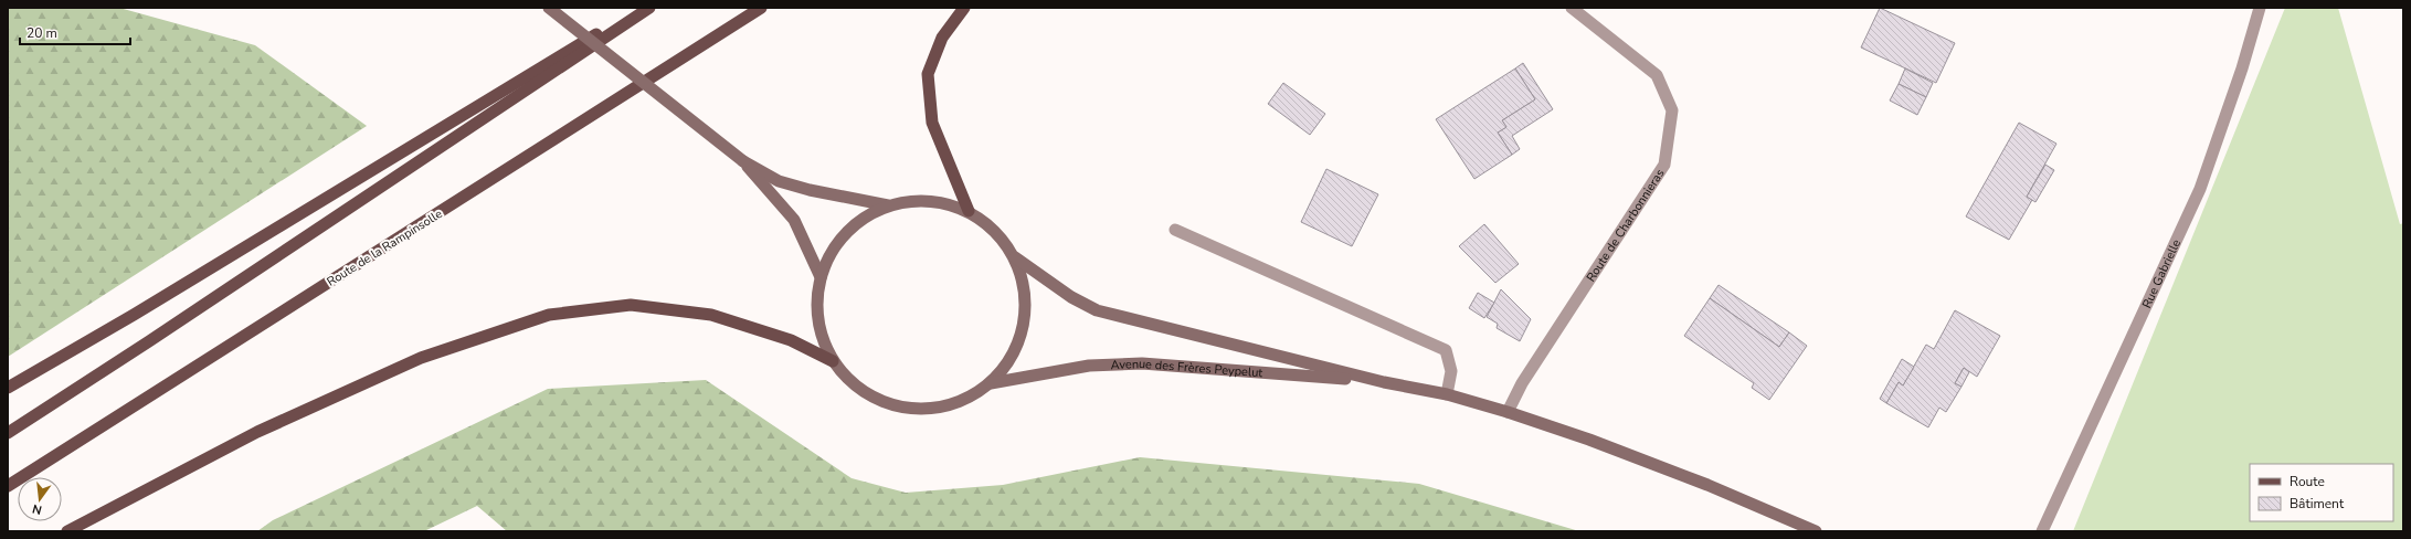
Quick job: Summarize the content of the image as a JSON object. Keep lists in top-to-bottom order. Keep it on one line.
{"streets":{"main road":["Route de la Rampinsolle","Avenue des Frères Peypelut"],"street":["Route de Charbonnieras","Rue Gabrielle"]},"crossings":[["Route de Charbonnieras","Avenue des Frères Peypelut"]],"legend":["Route","Bâtiment"],"scale_bar":"20 m","north":"bottom"}
